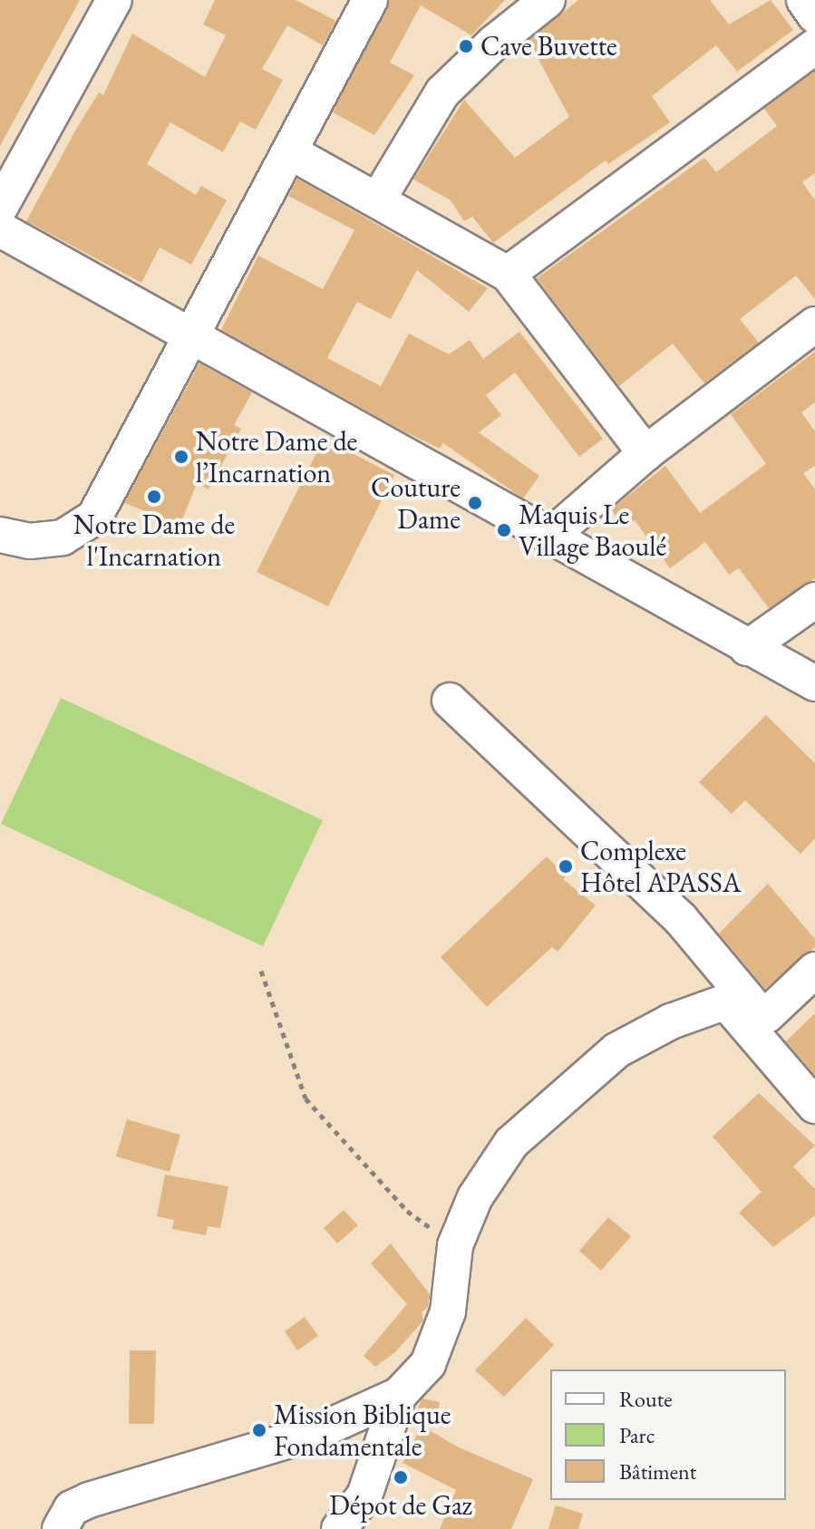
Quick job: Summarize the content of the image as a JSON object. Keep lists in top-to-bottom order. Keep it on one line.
{"places":["Cave Buvette","Notre Dame de l’Incarnation","Notre Dame de l'Incarnation","Couture Dame","Maquis Le Village Baoulé","Complexe Hôtel APASSA","Mission Biblique Fondamentale","Dépot de Gaz"],"legend":["Route","Parc","Bâtiment"]}
